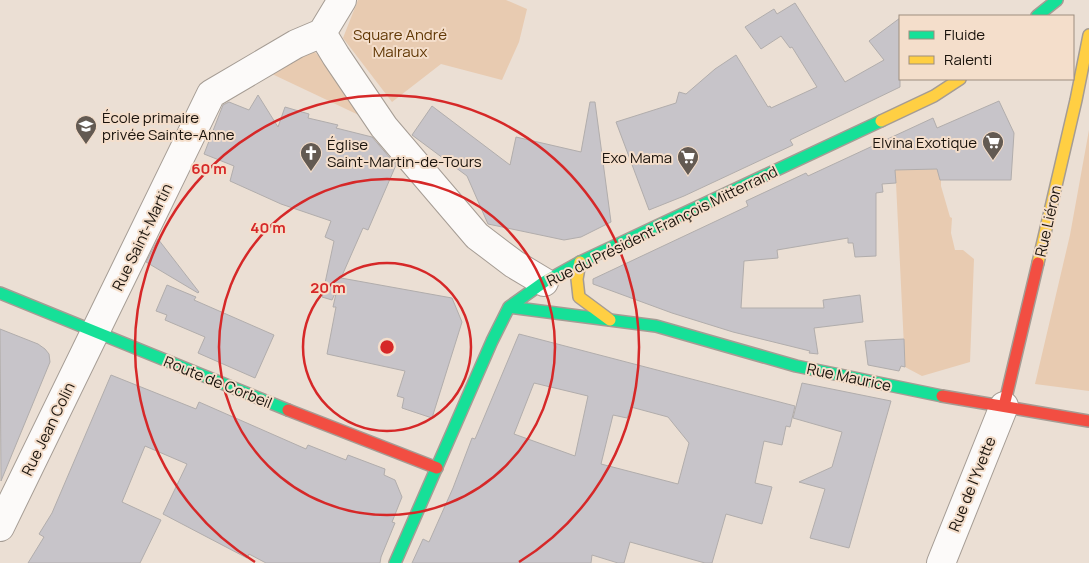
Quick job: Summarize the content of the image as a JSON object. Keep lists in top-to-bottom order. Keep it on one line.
{"streets":{"main road":["Rue Liéron","Rue du Président François Mitterrand","Rue Maurice","Route de Corbeil"],"street":["Rue Saint-Martin","Rue Jean Colin","Rue de l'Yvette"]},"crossings":[["Rue Liéron","Rue Maurice"],["Rue Liéron","Rue de l'Yvette"],["Rue du Président François Mitterrand","Rue Maurice"],["Rue du Président François Mitterrand","Route de Corbeil"],["Rue Saint-Martin","Route de Corbeil"],["Rue Saint-Martin","Rue Jean Colin"],["Rue Maurice","Rue de l'Yvette"],["Route de Corbeil","Rue Jean Colin"]],"parks":["Square André Malraux"],"places":{"school or university":["École primaire privée Sainte-Anne"],"supermarket":["Elvina Exotique","Exo Mama"],"church":["Église Saint-Martin-de-Tours"]},"legend":["Fluide","Ralenti"],"rings":["60 m","40 m","20 m"]}
